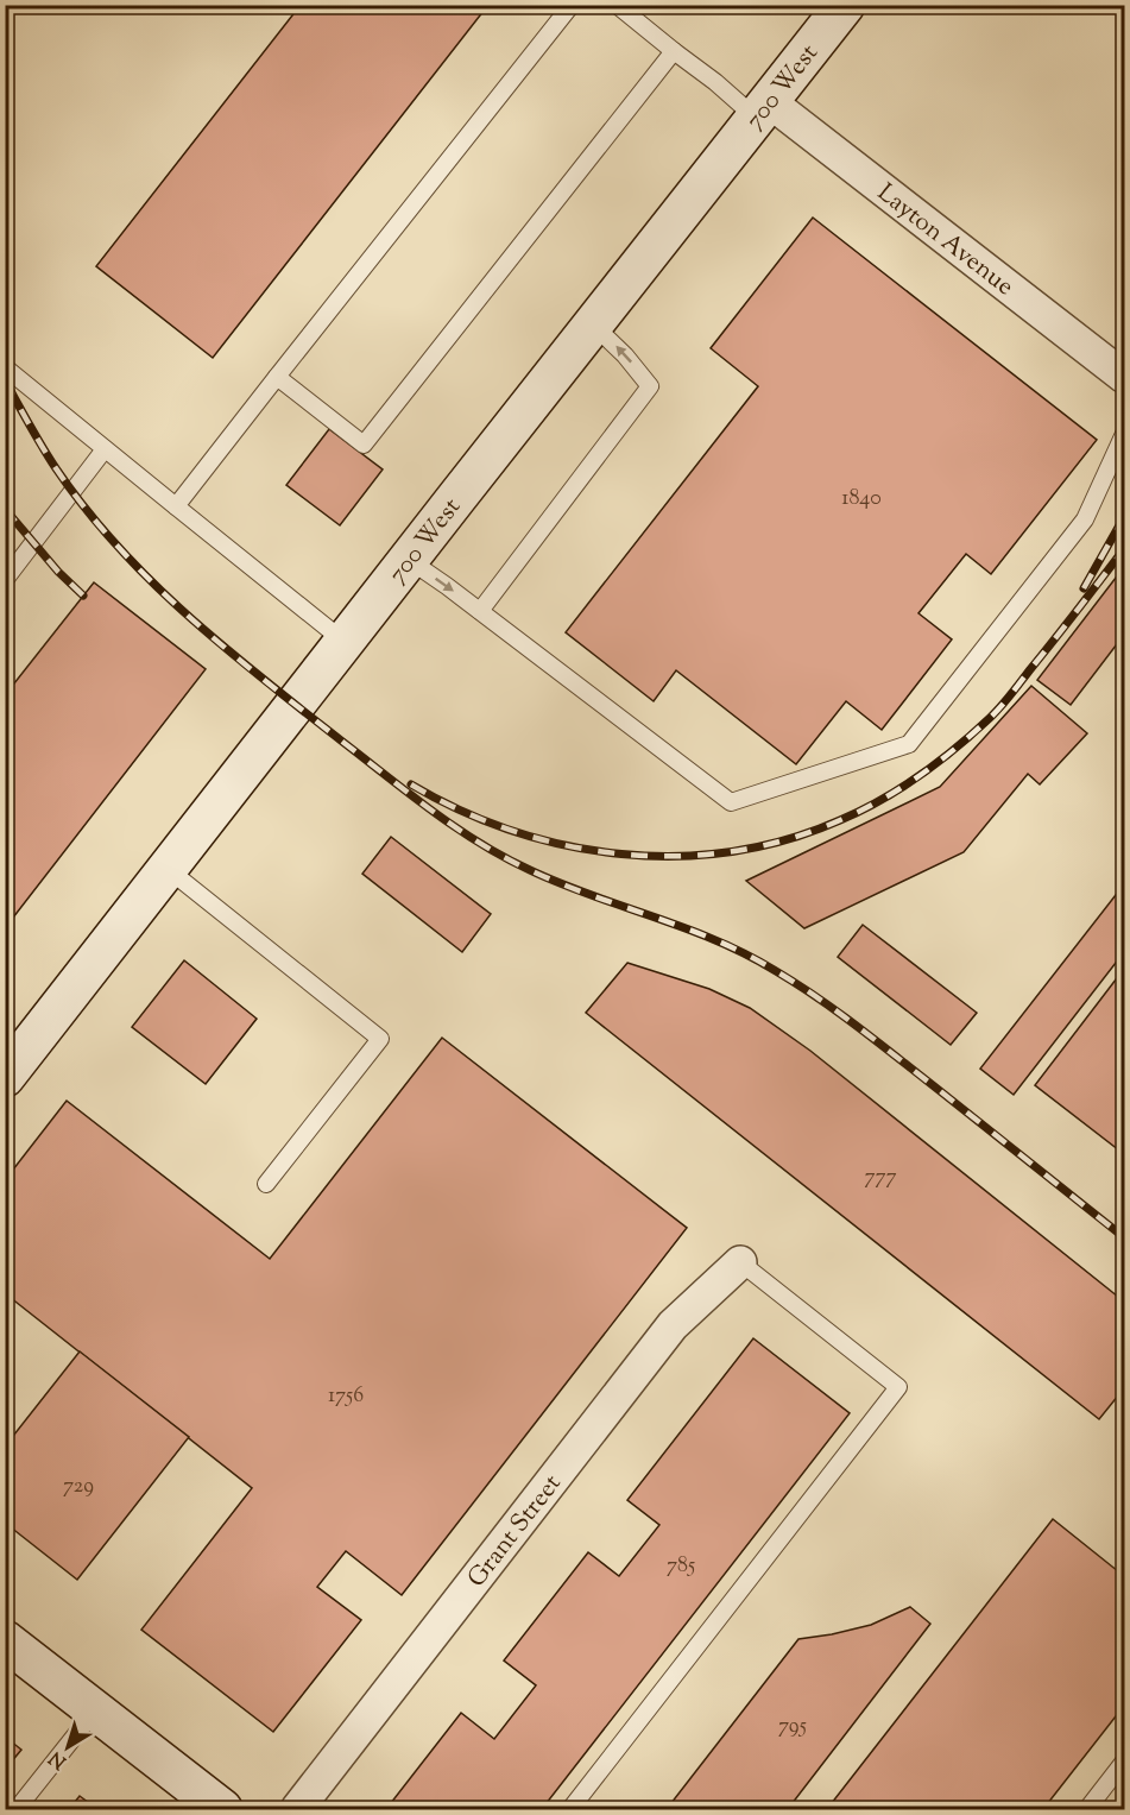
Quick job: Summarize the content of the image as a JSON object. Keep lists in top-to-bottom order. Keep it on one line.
{"streets":{"street":["700 West","Layton Avenue","Grant Street"]},"crossings":[["700 West","Layton Avenue"]],"house_numbers":["1840","777","1756","729","785","795"],"north":"bottom left"}
